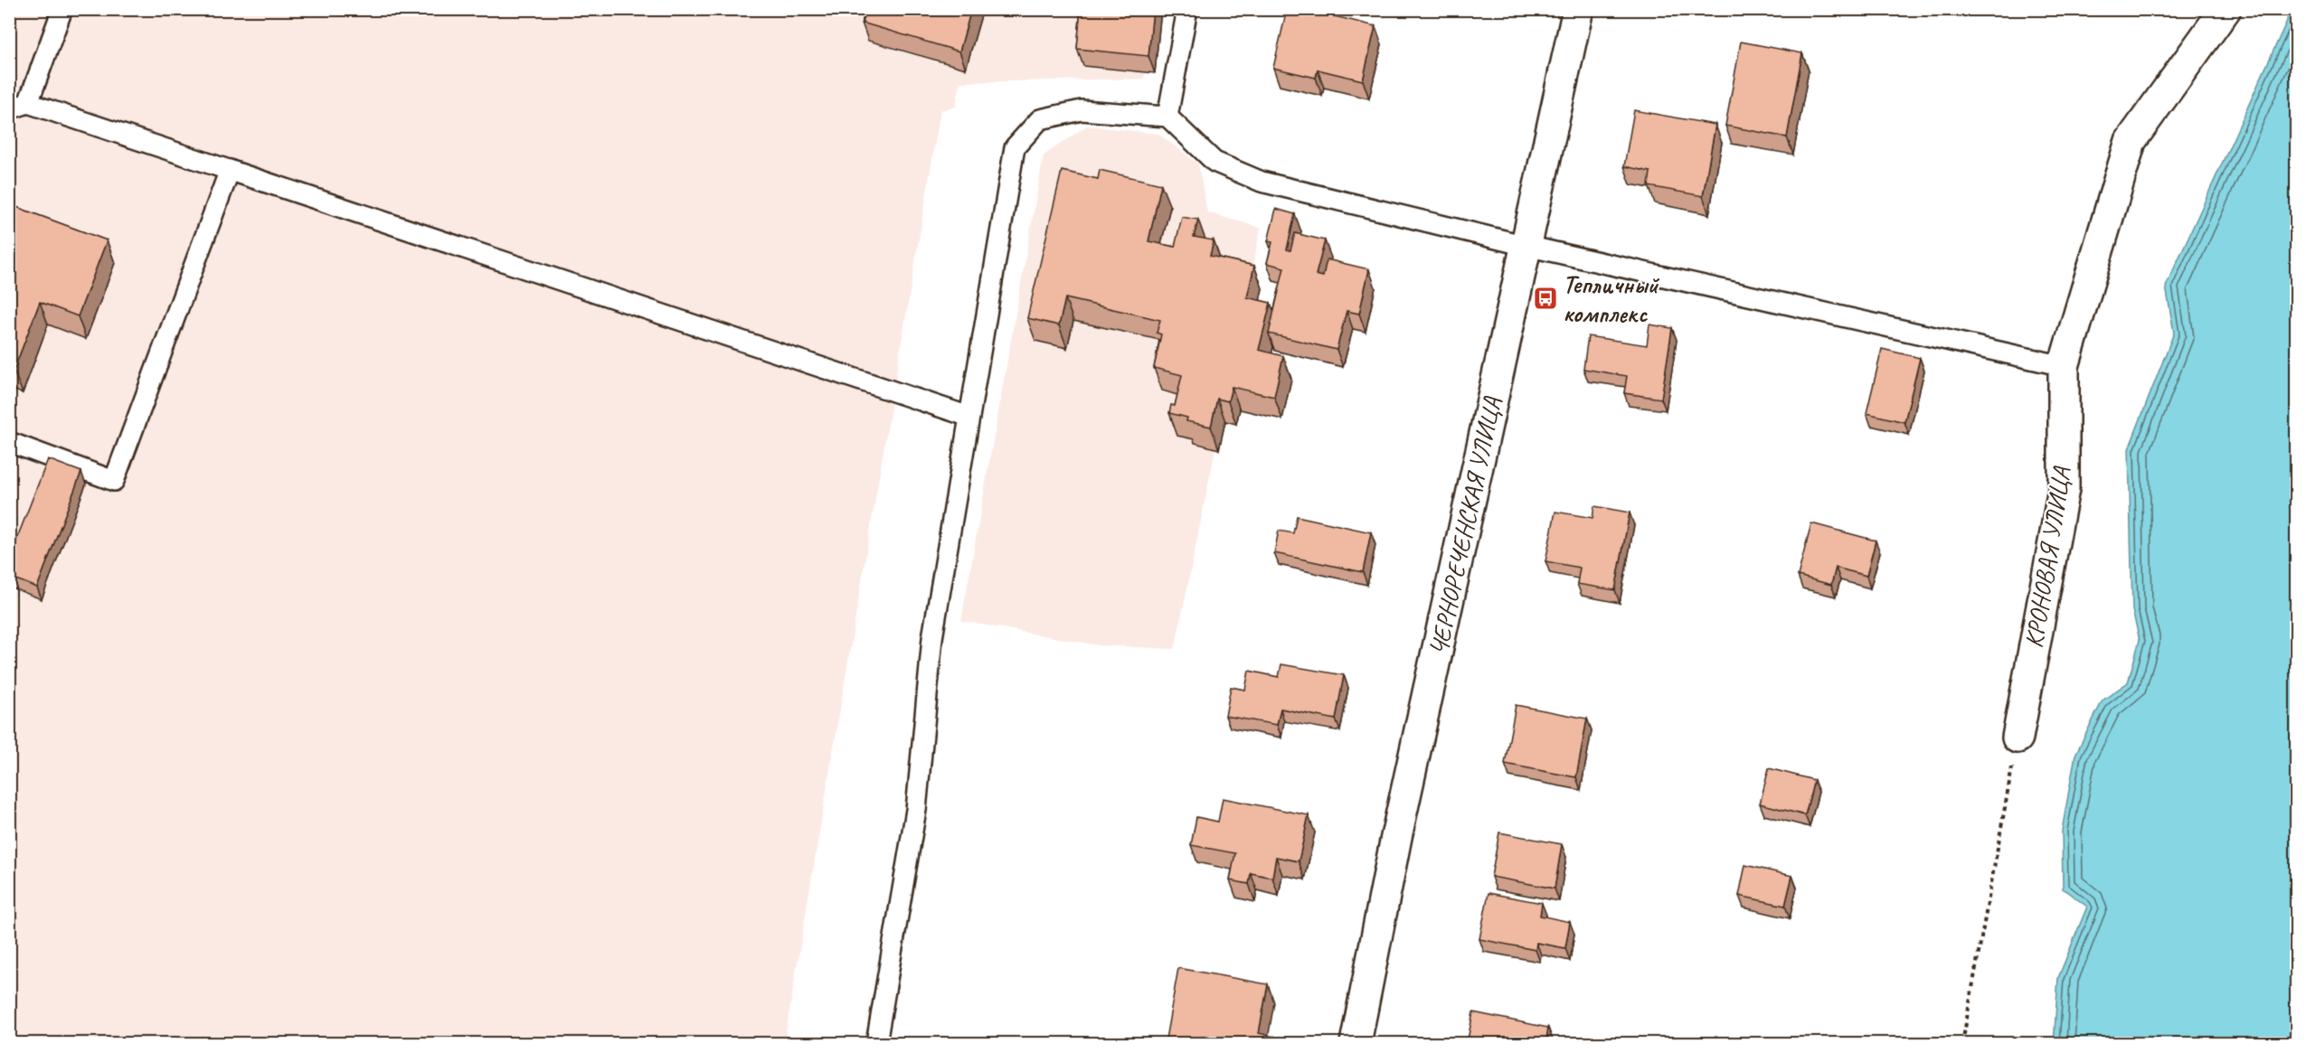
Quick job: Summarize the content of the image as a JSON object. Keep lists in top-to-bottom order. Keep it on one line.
{"streets":{"street":["ЧЕРНОРЕЧЕНСКАЯ УЛИЦА","КРОНОВАЯ УЛИЦА"]},"places":{"bus stop":["Тепличный комплекс"]}}
